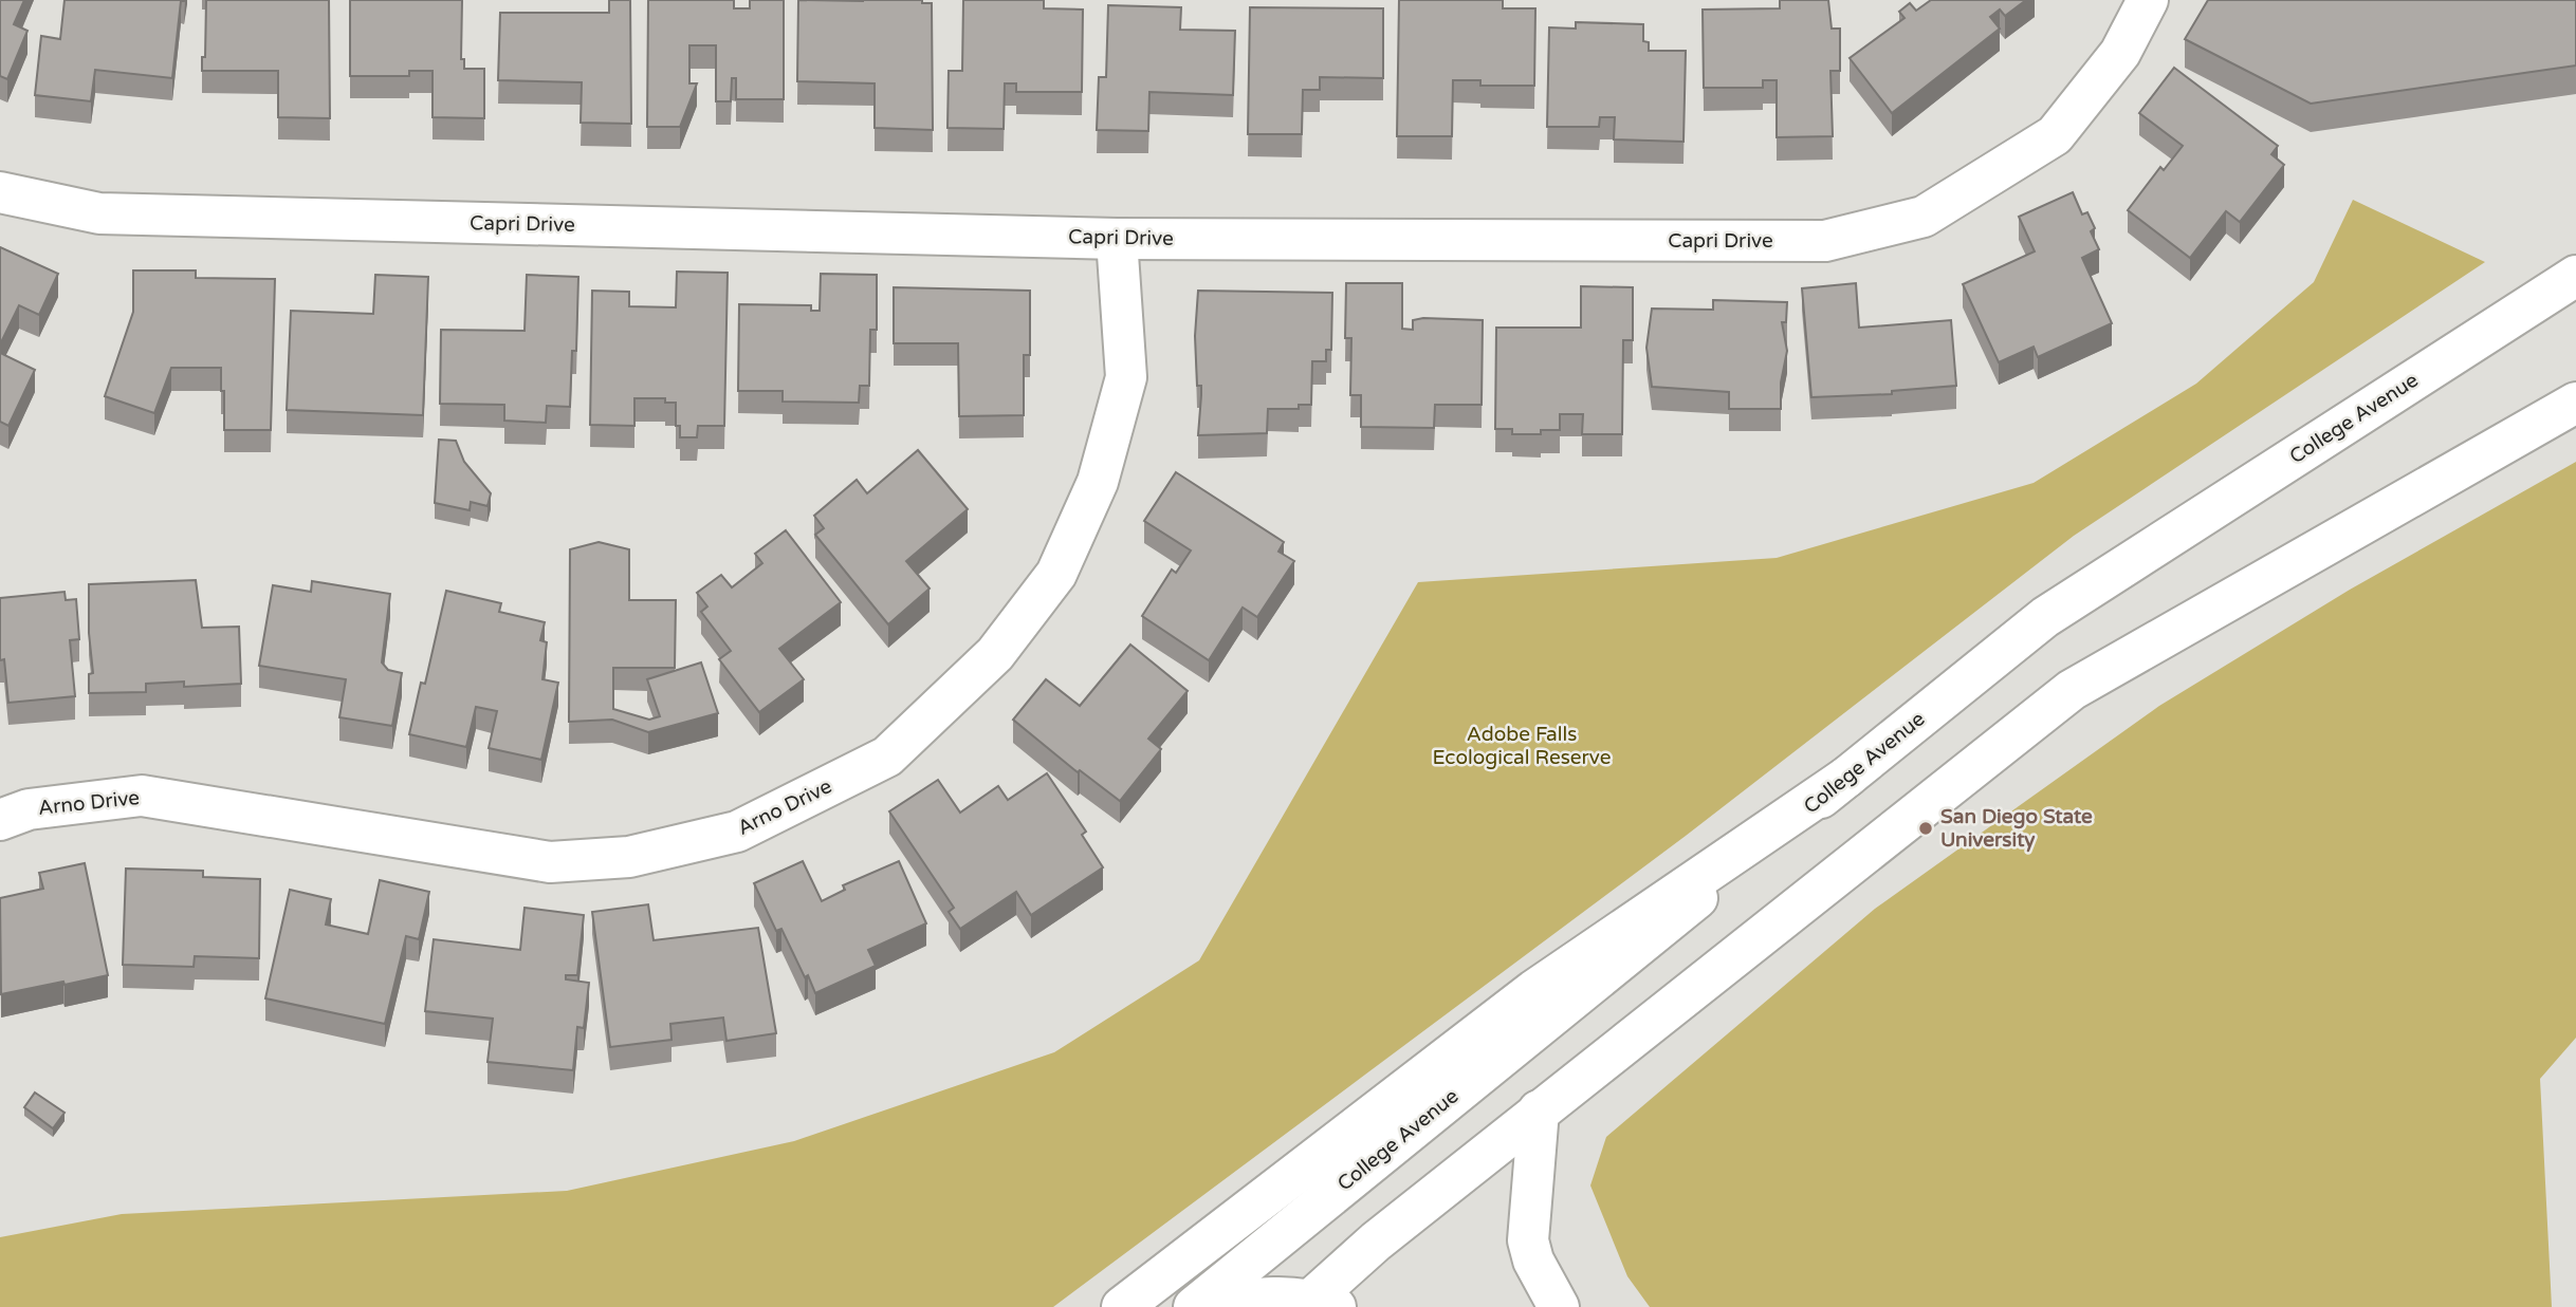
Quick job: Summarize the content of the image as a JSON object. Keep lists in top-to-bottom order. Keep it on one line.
{"streets":{"main road":["Capri Drive","College Avenue","Arno Drive"]},"crossings":[["Capri Drive","Arno Drive"]],"parks":["Adobe Falls Ecological Reserve"],"places":["San Diego State University"]}
